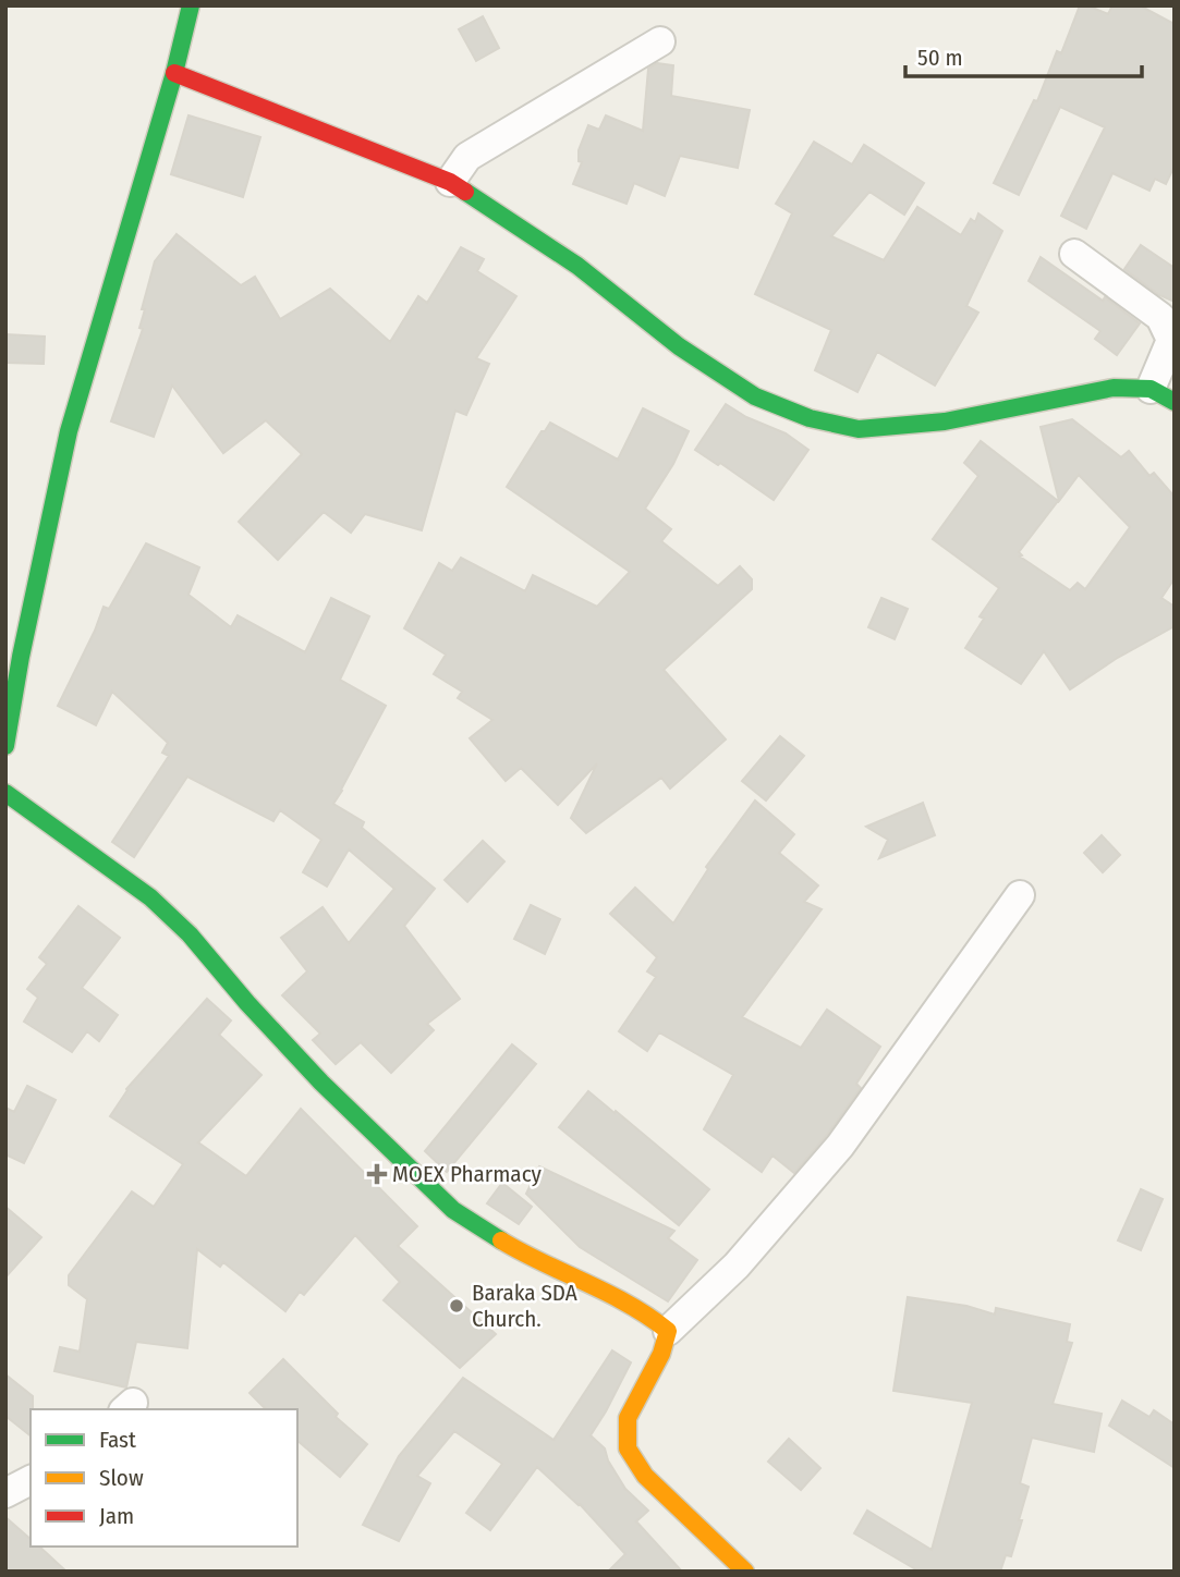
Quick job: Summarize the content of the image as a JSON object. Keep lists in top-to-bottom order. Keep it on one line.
{"places":{"health":["MOEX Pharmacy"],"other":["Baraka SDA Church."]},"legend":["Fast","Slow","Jam"],"scale_bar":"50 m"}
